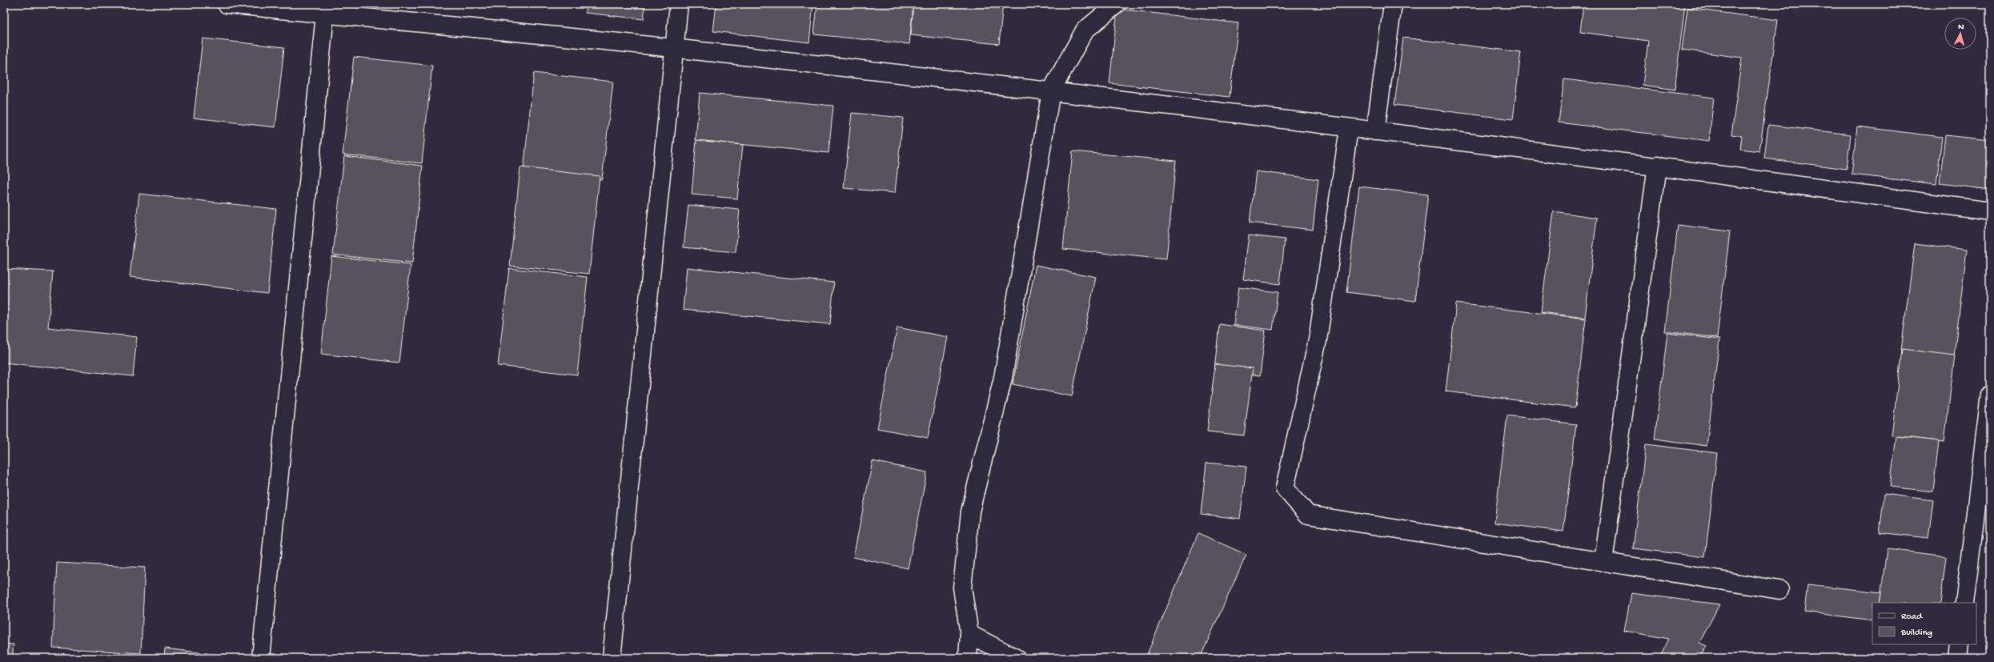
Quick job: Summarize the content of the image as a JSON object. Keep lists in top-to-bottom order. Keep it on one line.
{"legend":["Road","Building"],"north":"top"}
